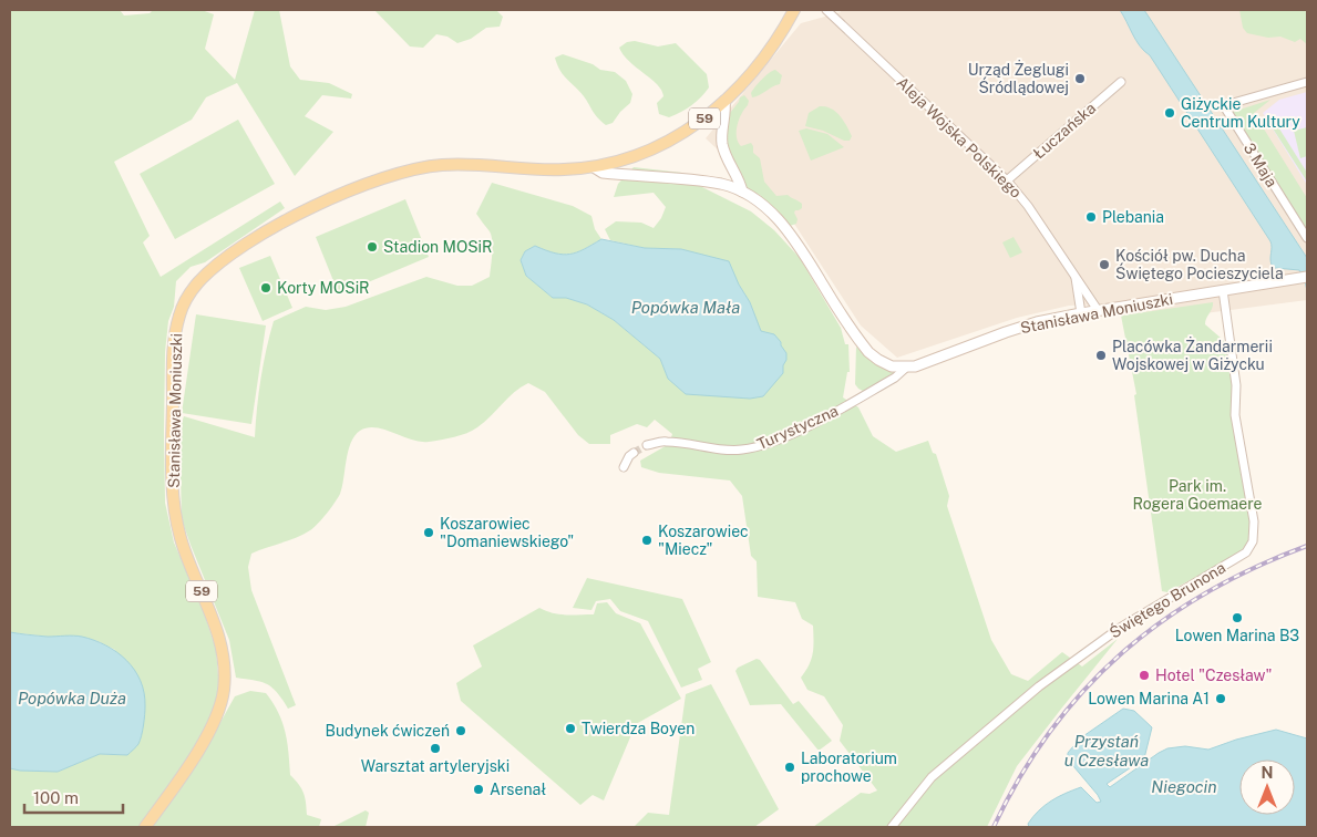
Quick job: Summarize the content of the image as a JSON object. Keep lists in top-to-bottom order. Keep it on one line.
{"streets":{"main road":["59","Stanisława Moniuszki"],"street":["Łuczańska","Aleja Wojska Polskiego","3 Maja","Turystyczna","Świętego Brunona"]},"crossings":[["59","Stanisława Moniuszki"],["Łuczańska","Aleja Wojska Polskiego"],["Aleja Wojska Polskiego","Stanisława Moniuszki"],["Stanisława Moniuszki","Turystyczna"],["Stanisława Moniuszki","Świętego Brunona"]],"water":["Popówka Mała","Popówka Duża","Przystań u Czesława","Niegocin"],"parks":["Park im. Rogera Goemaere"],"places":["Urząd Żeglugi Śródlądowej","Giżyckie Centrum Kultury","Plebania","Stadion MOSiR","Kościół pw. Ducha Świętego Pocieszyciela","Korty MOSiR","Placówka Żandarmerii Wojskowej w Giżycku","Koszarowiec \"Domaniewskiego\"","Koszarowiec \"Miecz\"","Lowen Marina B3","Hotel \"Czesław\"","Lowen Marina A1","Twierdza Boyen","Budynek ćwiczeń","Warsztat artyleryjski","Laboratorium prochowe","Arsenał"],"scale_bar":"100 m","north":"top"}
